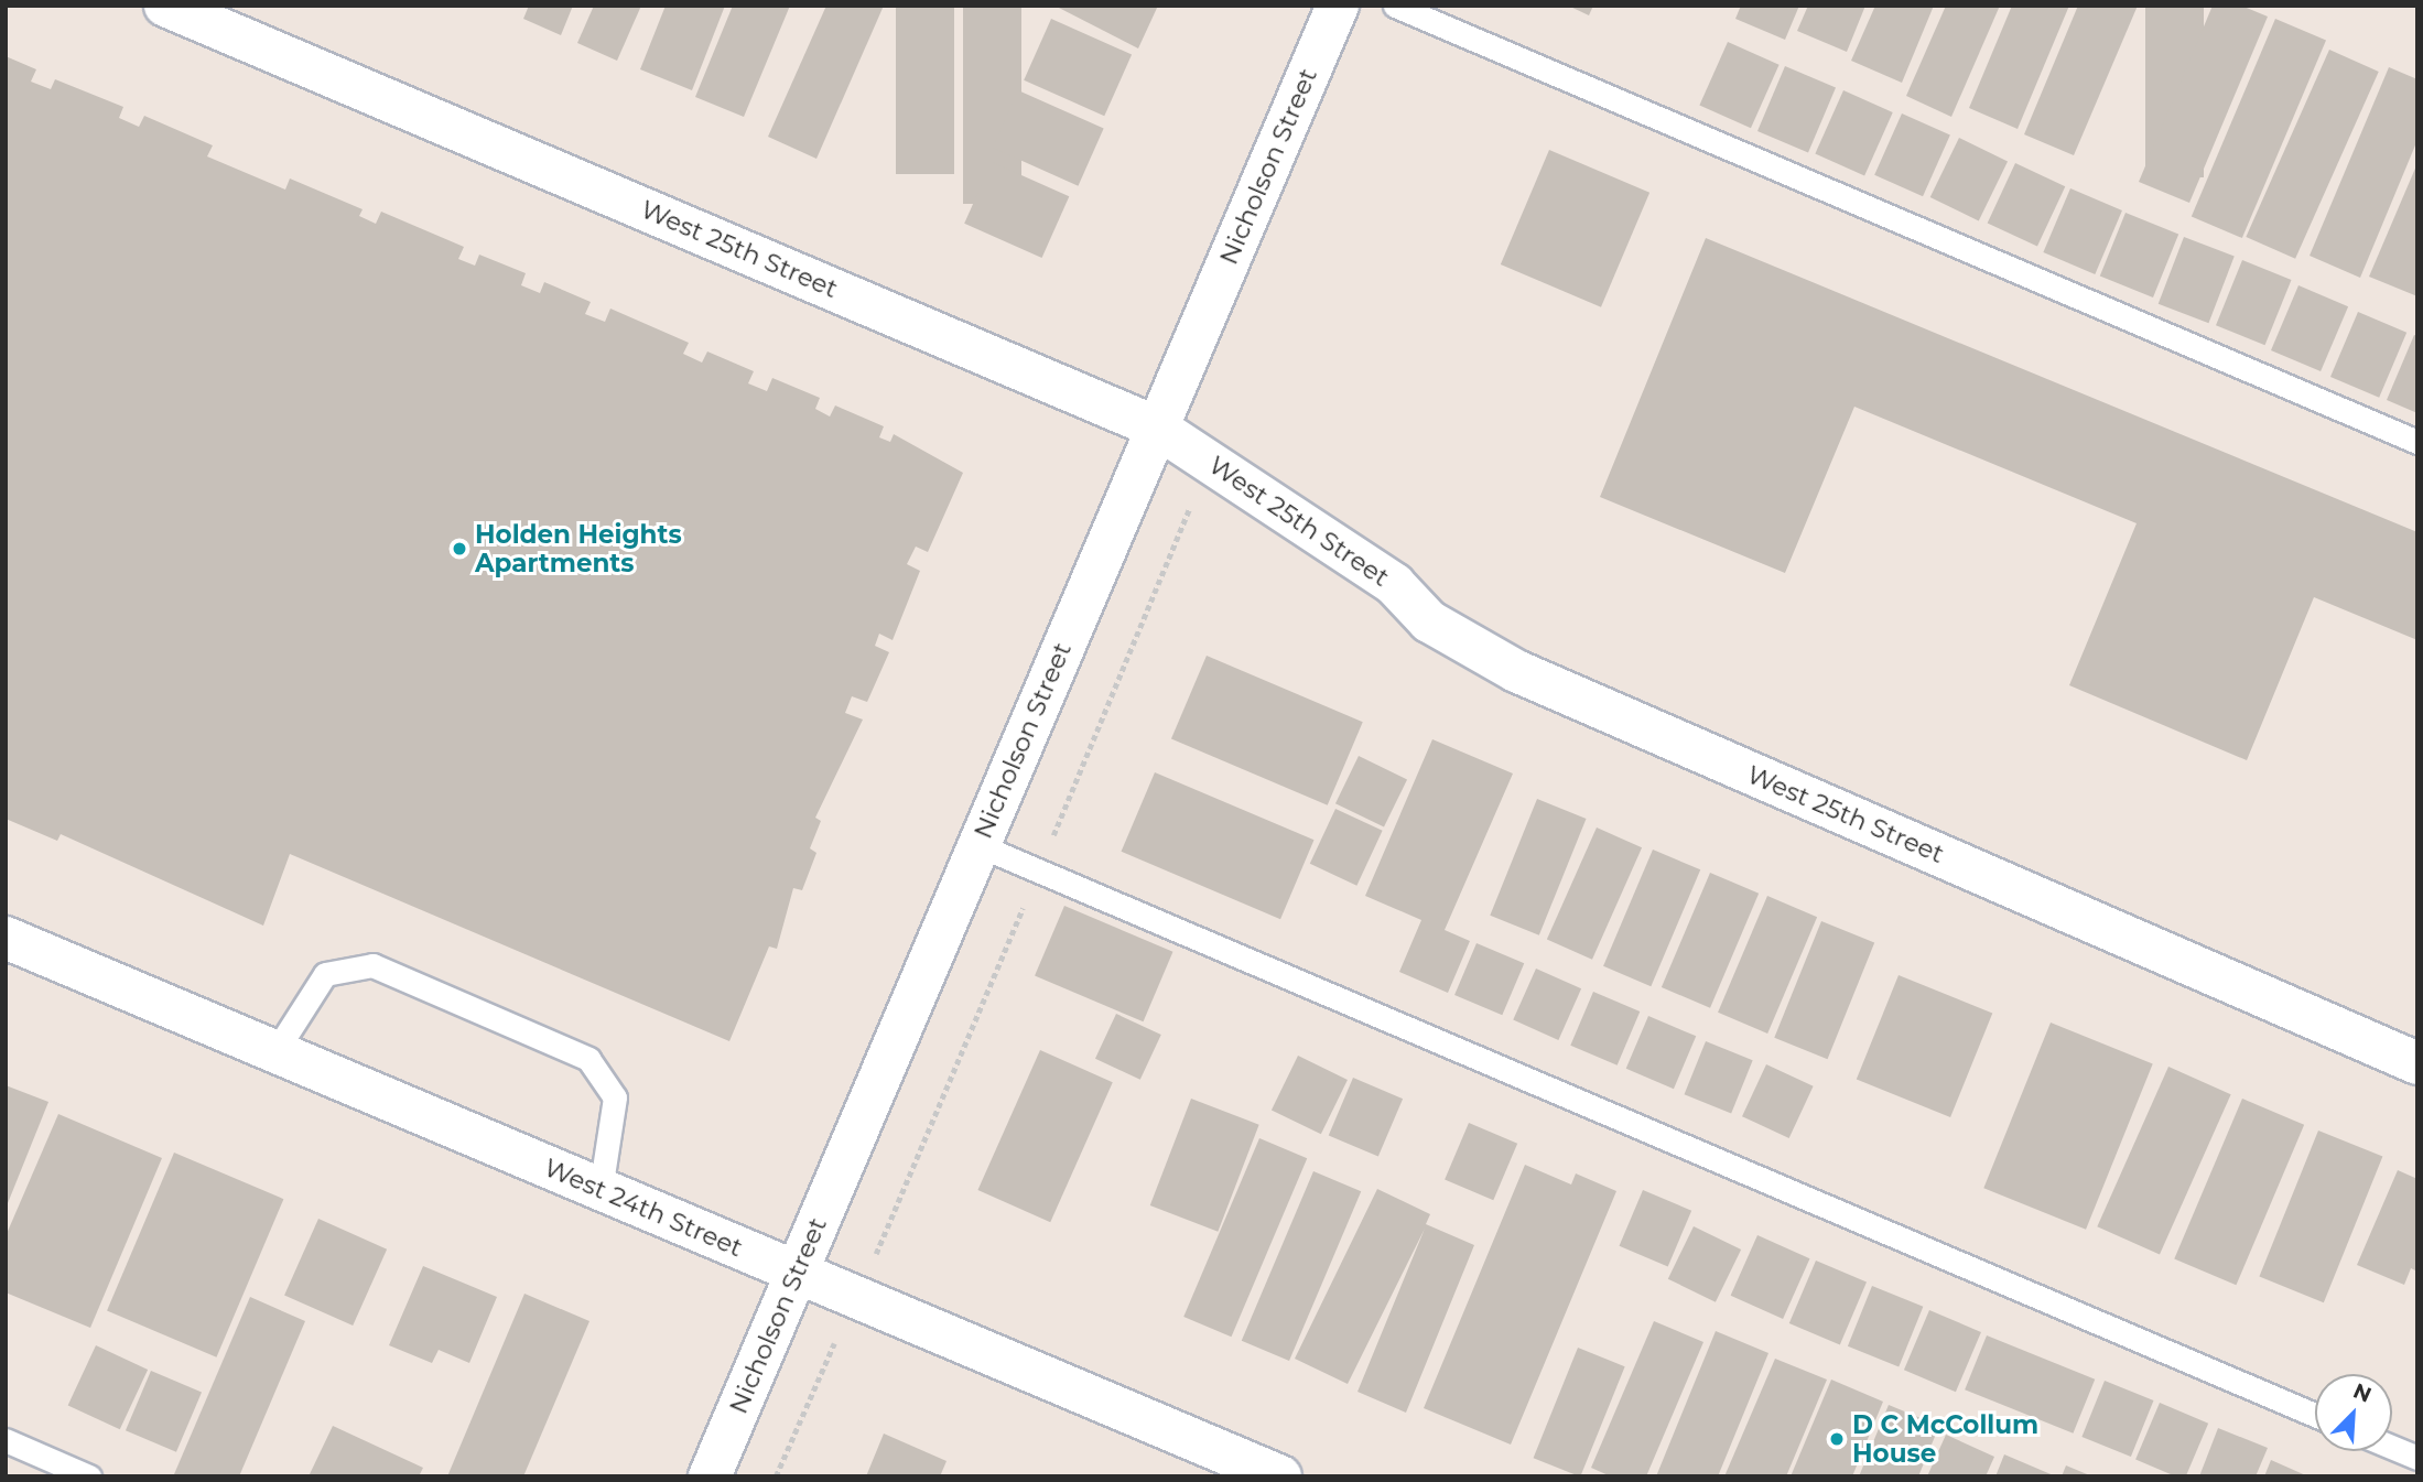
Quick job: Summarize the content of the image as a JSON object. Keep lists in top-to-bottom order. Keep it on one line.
{"streets":{"street":["Nicholson Street","West 25th Street","West 24th Street"]},"crossings":[["Nicholson Street","West 25th Street"],["Nicholson Street","West 24th Street"]],"places":["Holden Heights Apartments","D C McCollum House"],"north":"top right"}
